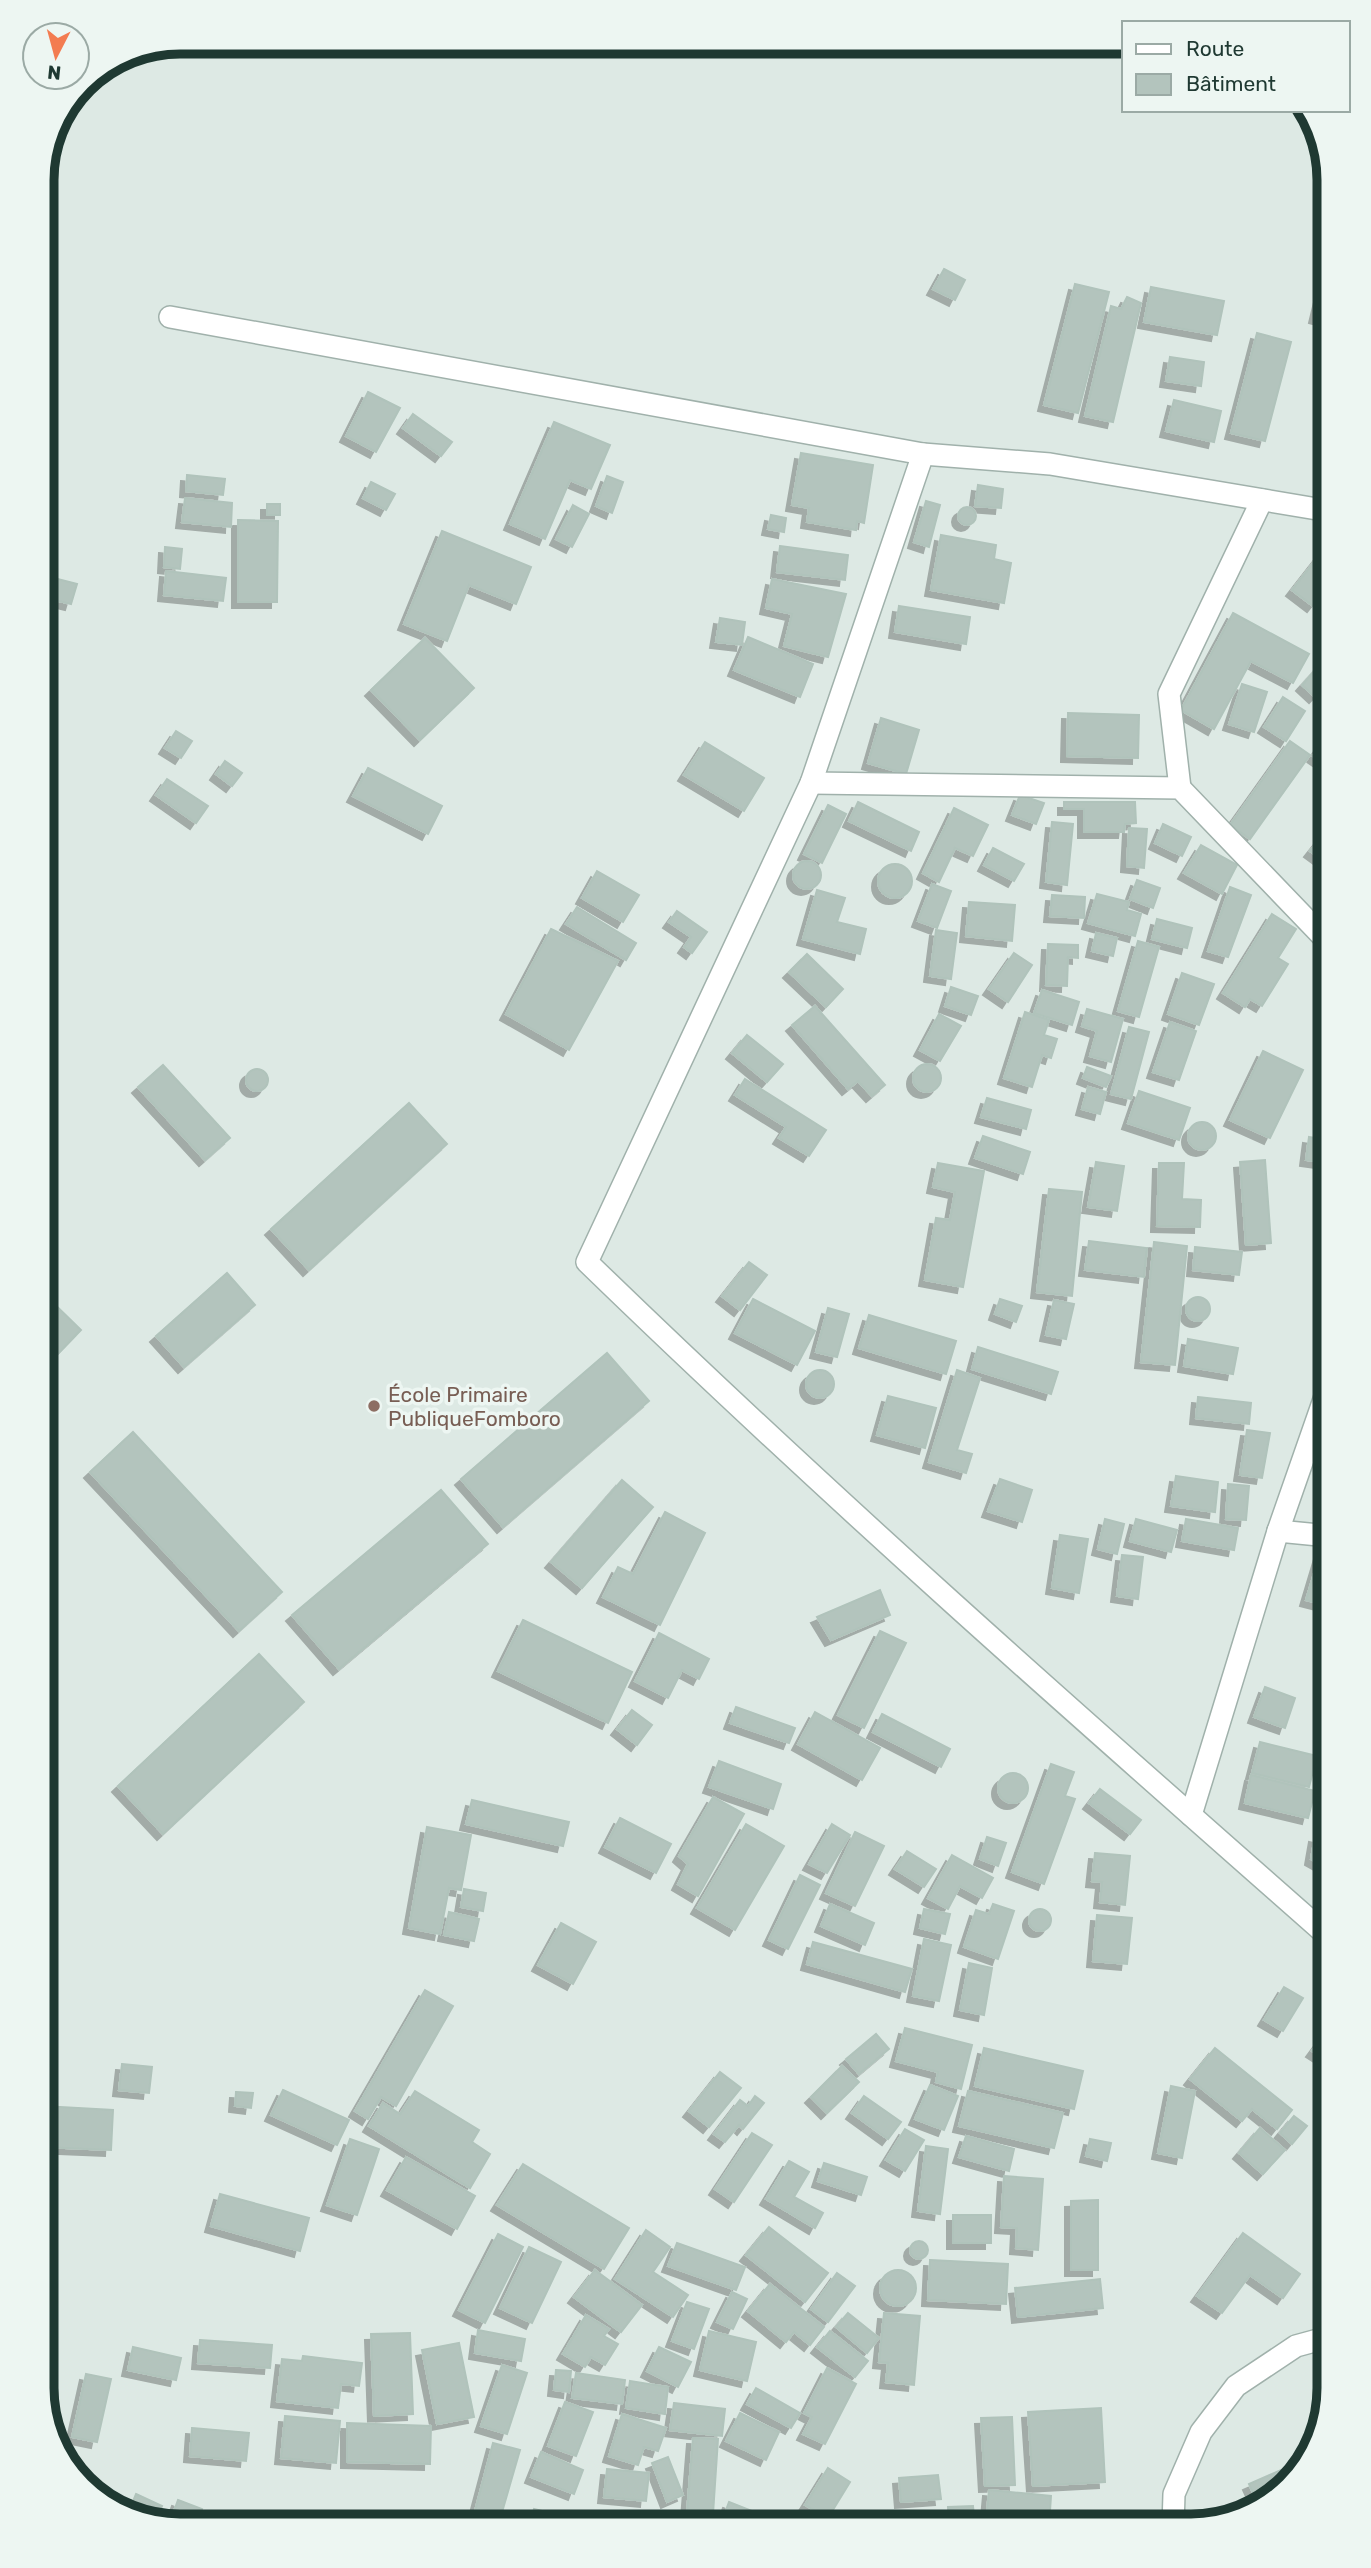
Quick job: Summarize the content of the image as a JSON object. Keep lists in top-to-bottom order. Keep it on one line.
{"places":["École Primaire PubliqueFomboro"],"legend":["Route","Bâtiment"],"north":"bottom"}
